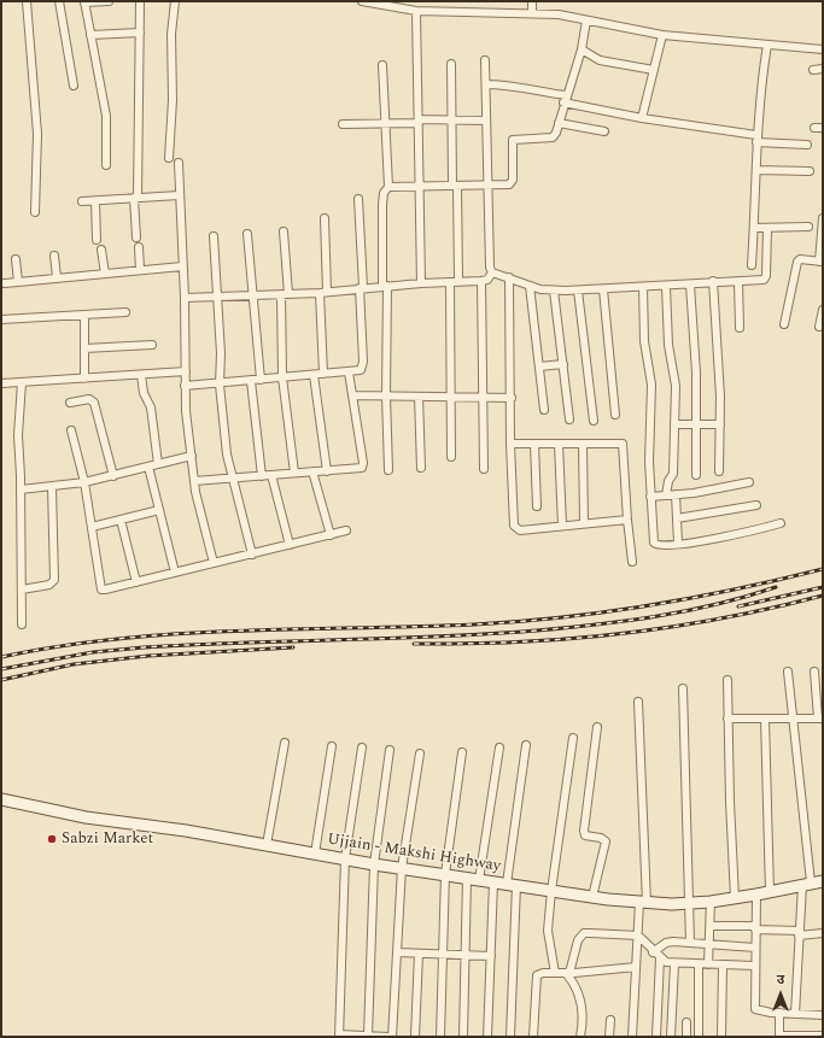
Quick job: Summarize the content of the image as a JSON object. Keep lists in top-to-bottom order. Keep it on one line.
{"streets":{"main road":["Ujjain - Makshi Highway"]},"places":["Sabzi Market"],"north":"top"}
